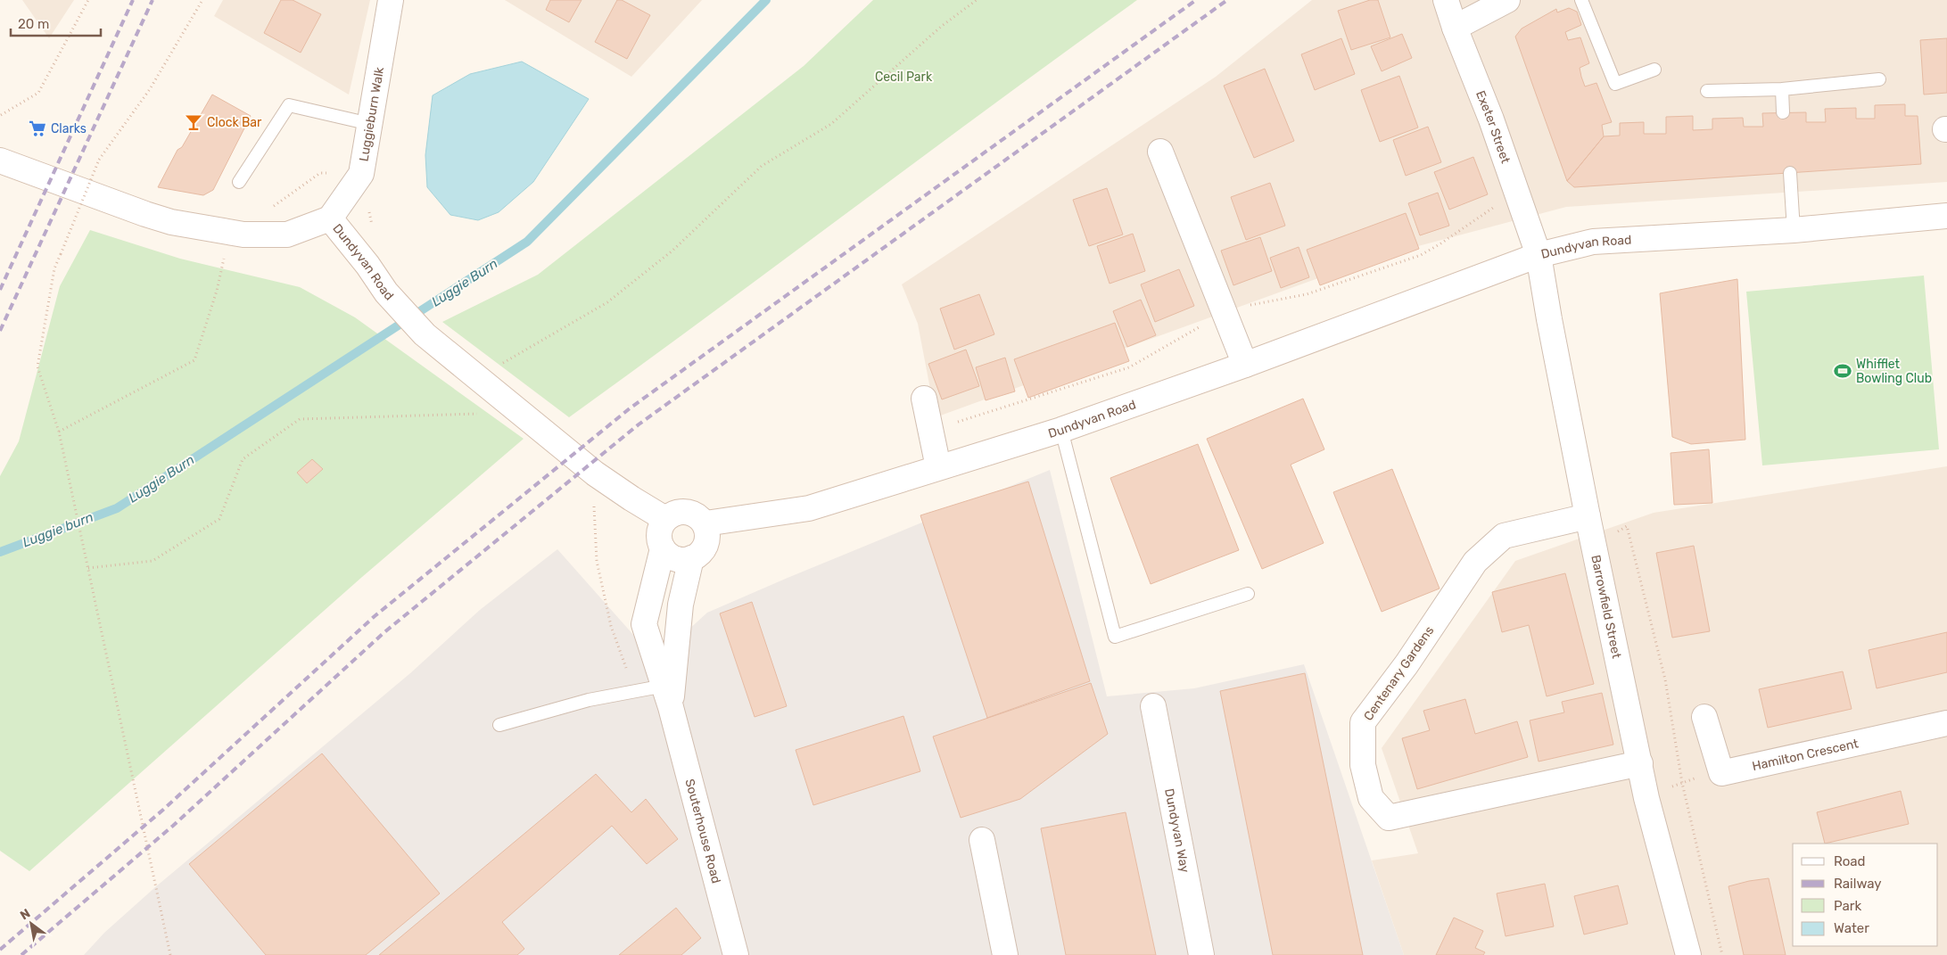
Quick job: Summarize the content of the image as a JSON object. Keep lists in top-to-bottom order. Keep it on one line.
{"streets":{"street":["Luggieburn Walk","Exeter Street","Dundyvan Road","Barrowfield Street","Centenary Gardens","Hamilton Crescent","Souterhouse Road","Dundyvan Way"]},"crossings":[["Luggieburn Walk","Dundyvan Road"],["Exeter Street","Dundyvan Road"],["Exeter Street","Barrowfield Street"],["Dundyvan Road","Barrowfield Street"],["Dundyvan Road","Souterhouse Road"],["Barrowfield Street","Centenary Gardens"]],"water":["Luggie Burn","Luggie burn"],"parks":["Cecil Park"],"places":{"bar":["Clock Bar"],"supermarket":["Clarks"],"sports":["Whifflet Bowling Club"]},"legend":["Road","Railway","Park","Water"],"scale_bar":"20 m","north":"top left"}
